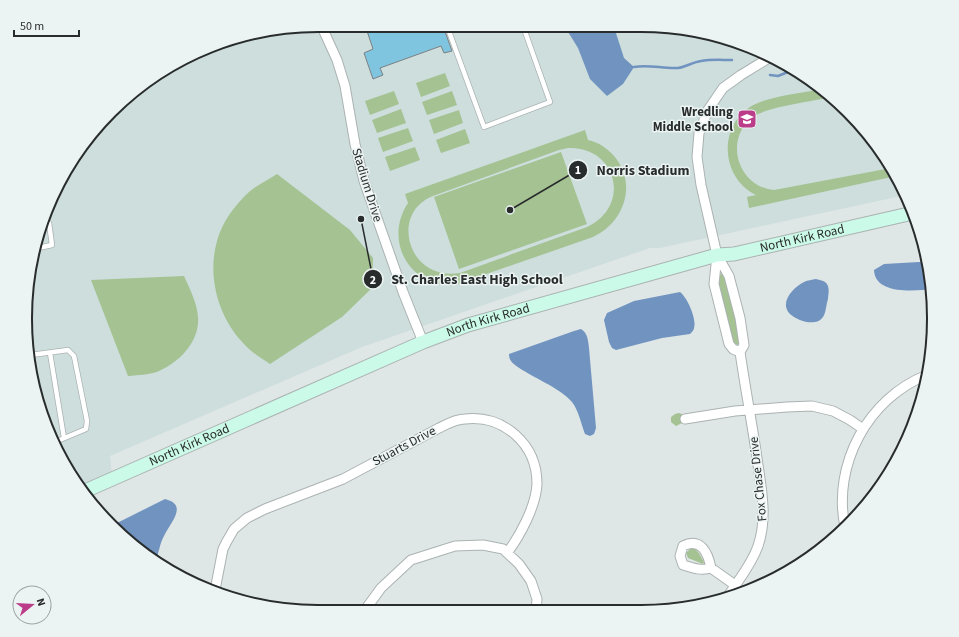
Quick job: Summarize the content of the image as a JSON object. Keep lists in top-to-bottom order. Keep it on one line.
{"streets":{"main road":["North Kirk Road"],"street":["Stadium Drive","Stuarts Drive","Fox Chase Drive"]},"crossings":[["Stadium Drive","North Kirk Road"],["North Kirk Road","Fox Chase Drive"]],"places":{"school or university":["Wredling Middle School"],"other":["Norris Stadium","St. Charles East High School"]},"scale_bar":"50 m","north":"right"}
